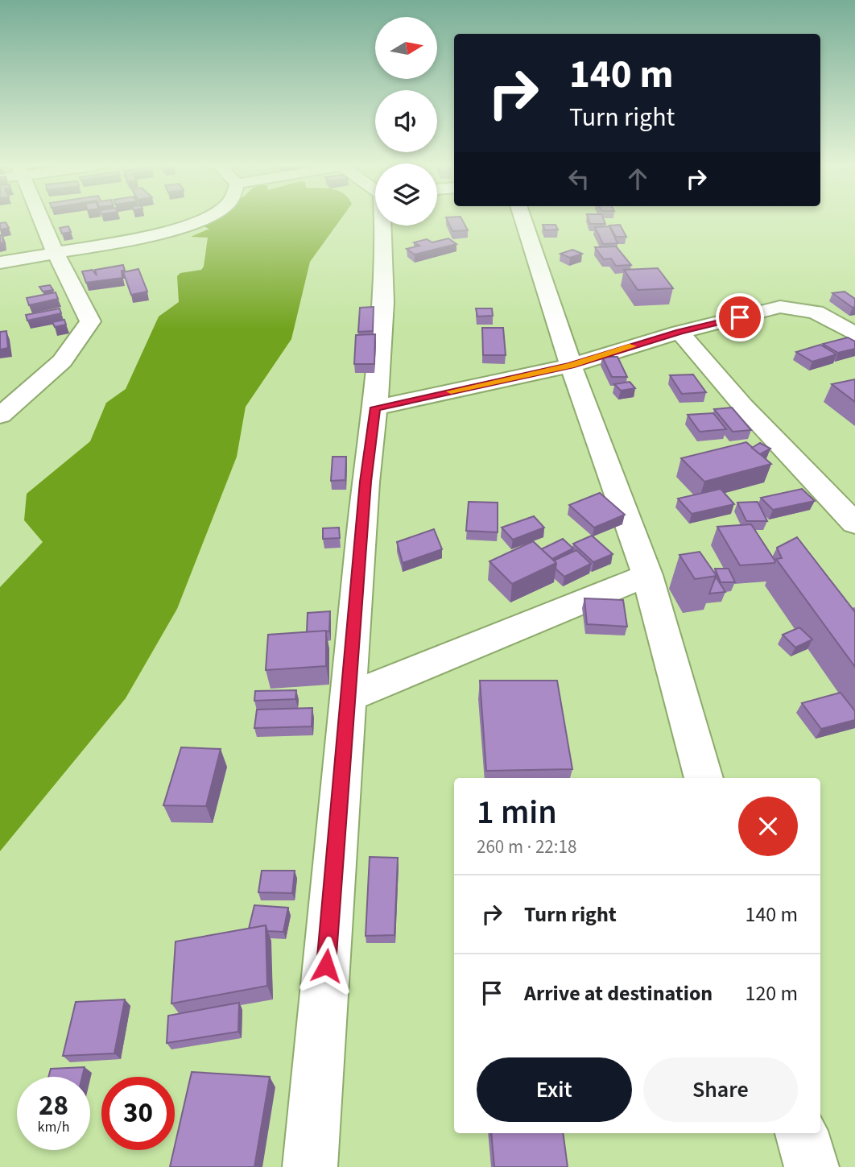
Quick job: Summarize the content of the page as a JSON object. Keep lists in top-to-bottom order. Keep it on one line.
{"north":"right","page":{"turn":["140 m","Turn right"],"heading":["1 min","260 m · 22:18"],"list":[{"name":"Turn right","value":"140 m"},{"name":"Arrive at destination","value":"120 m"}],"buttons":["Exit","Share"],"speed":"28 km/h","limit":"30"}}
